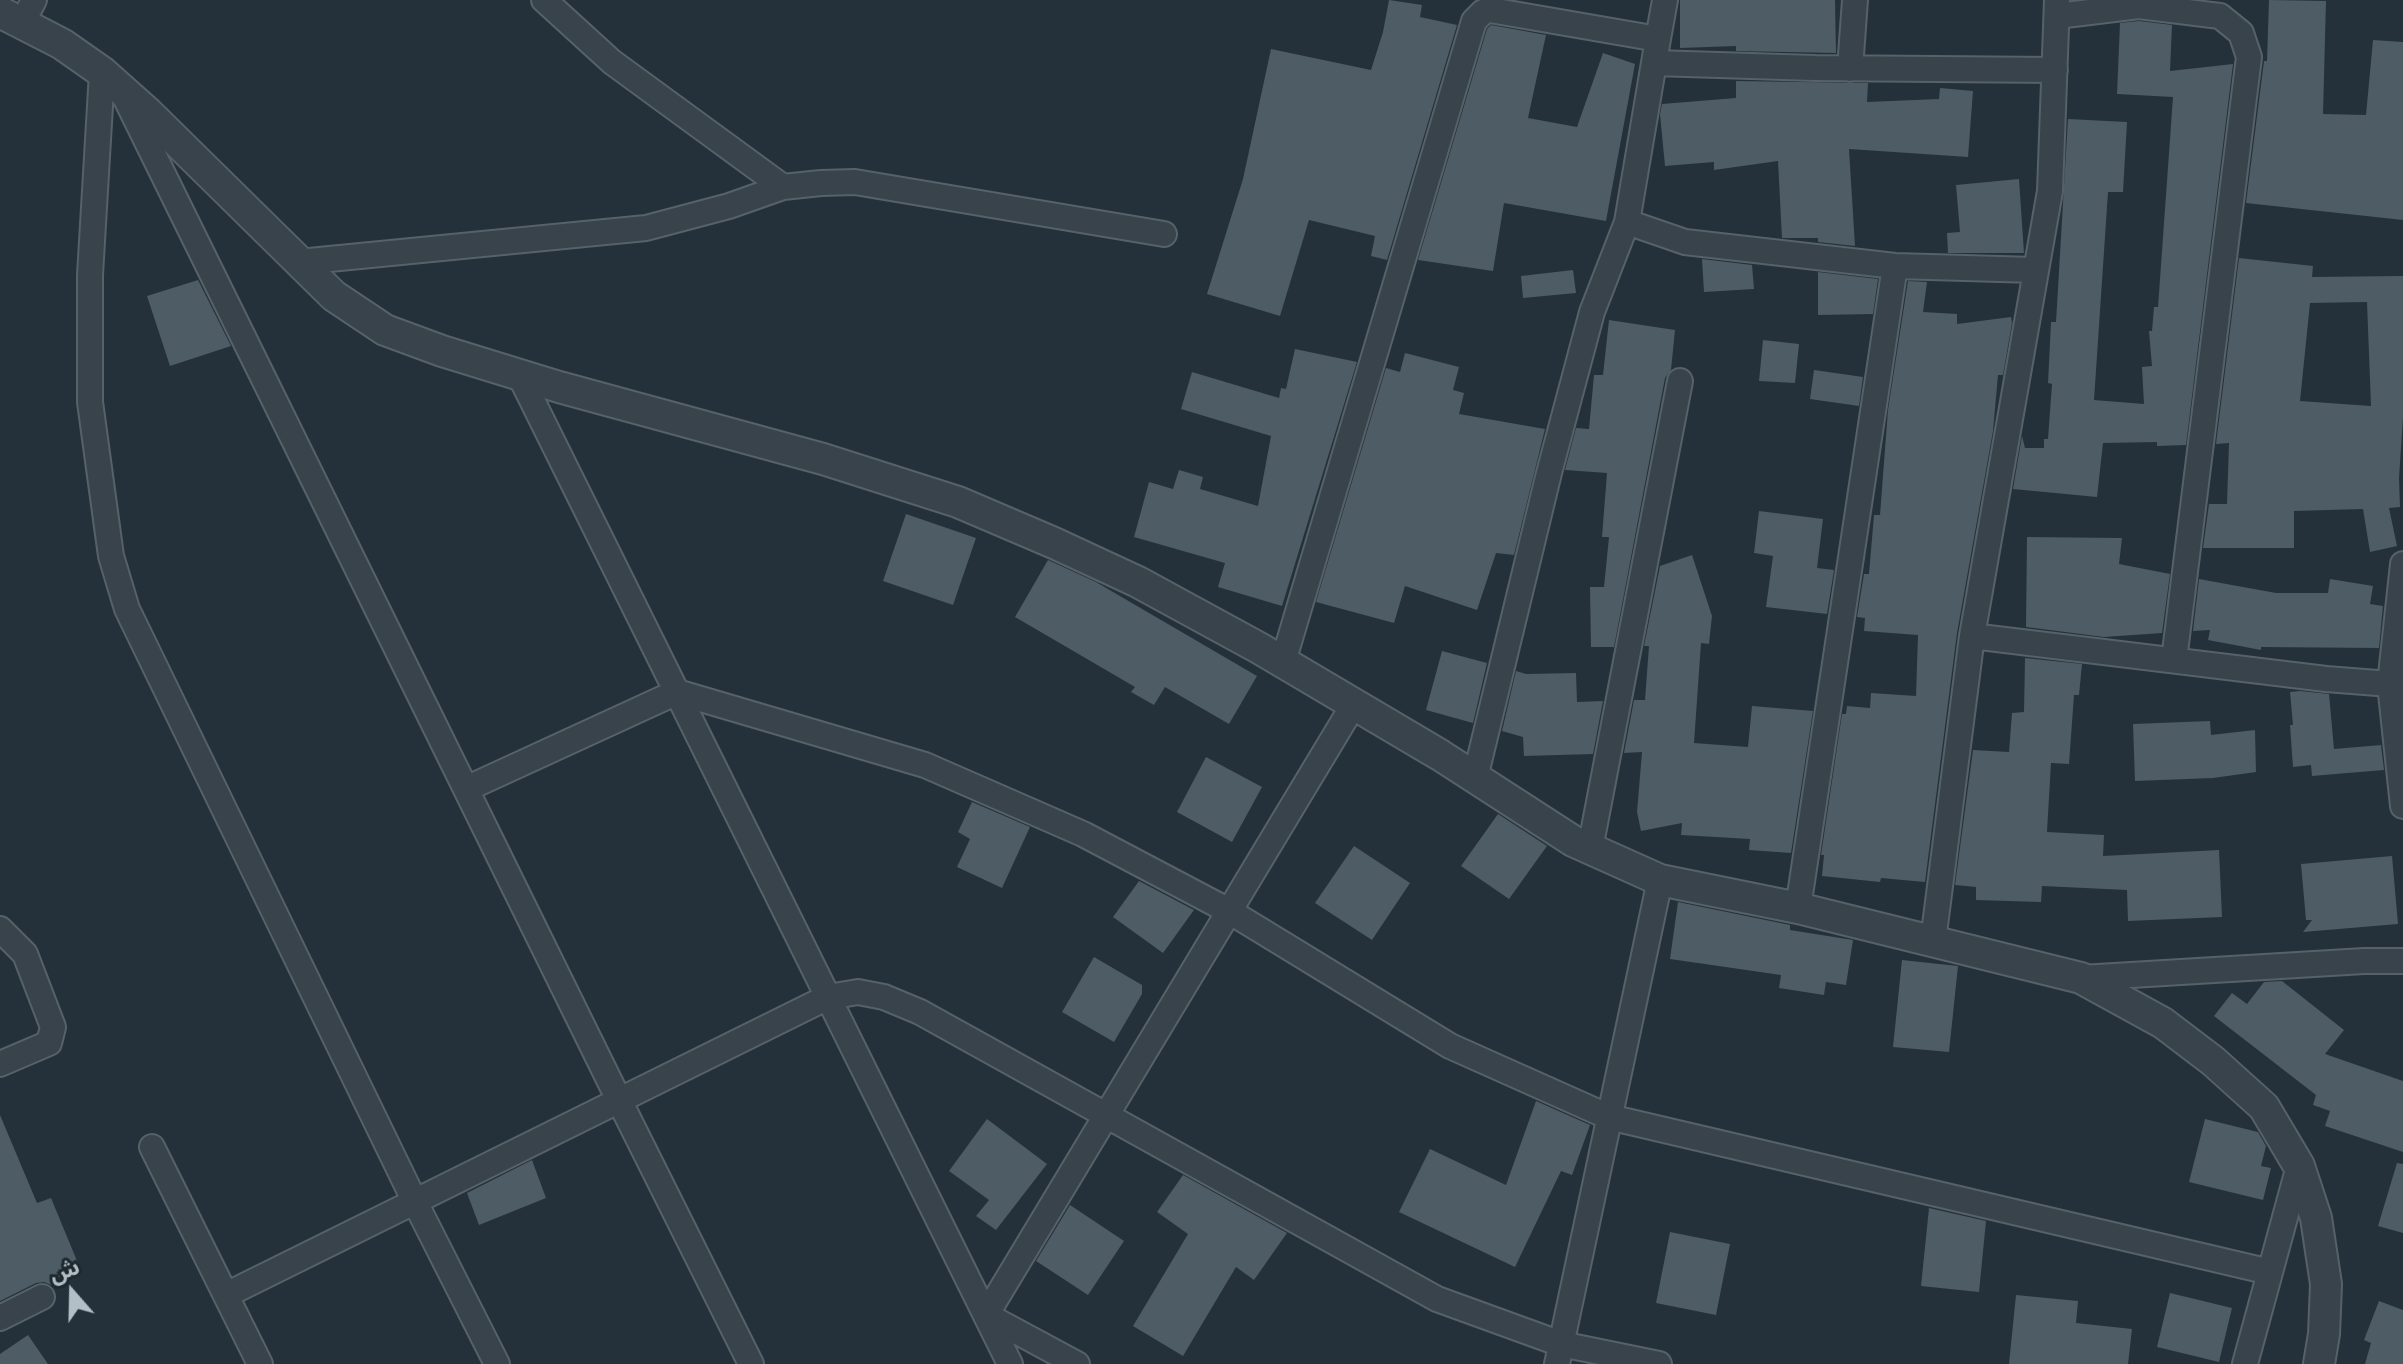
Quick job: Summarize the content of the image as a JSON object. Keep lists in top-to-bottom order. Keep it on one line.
{"north":"top"}
